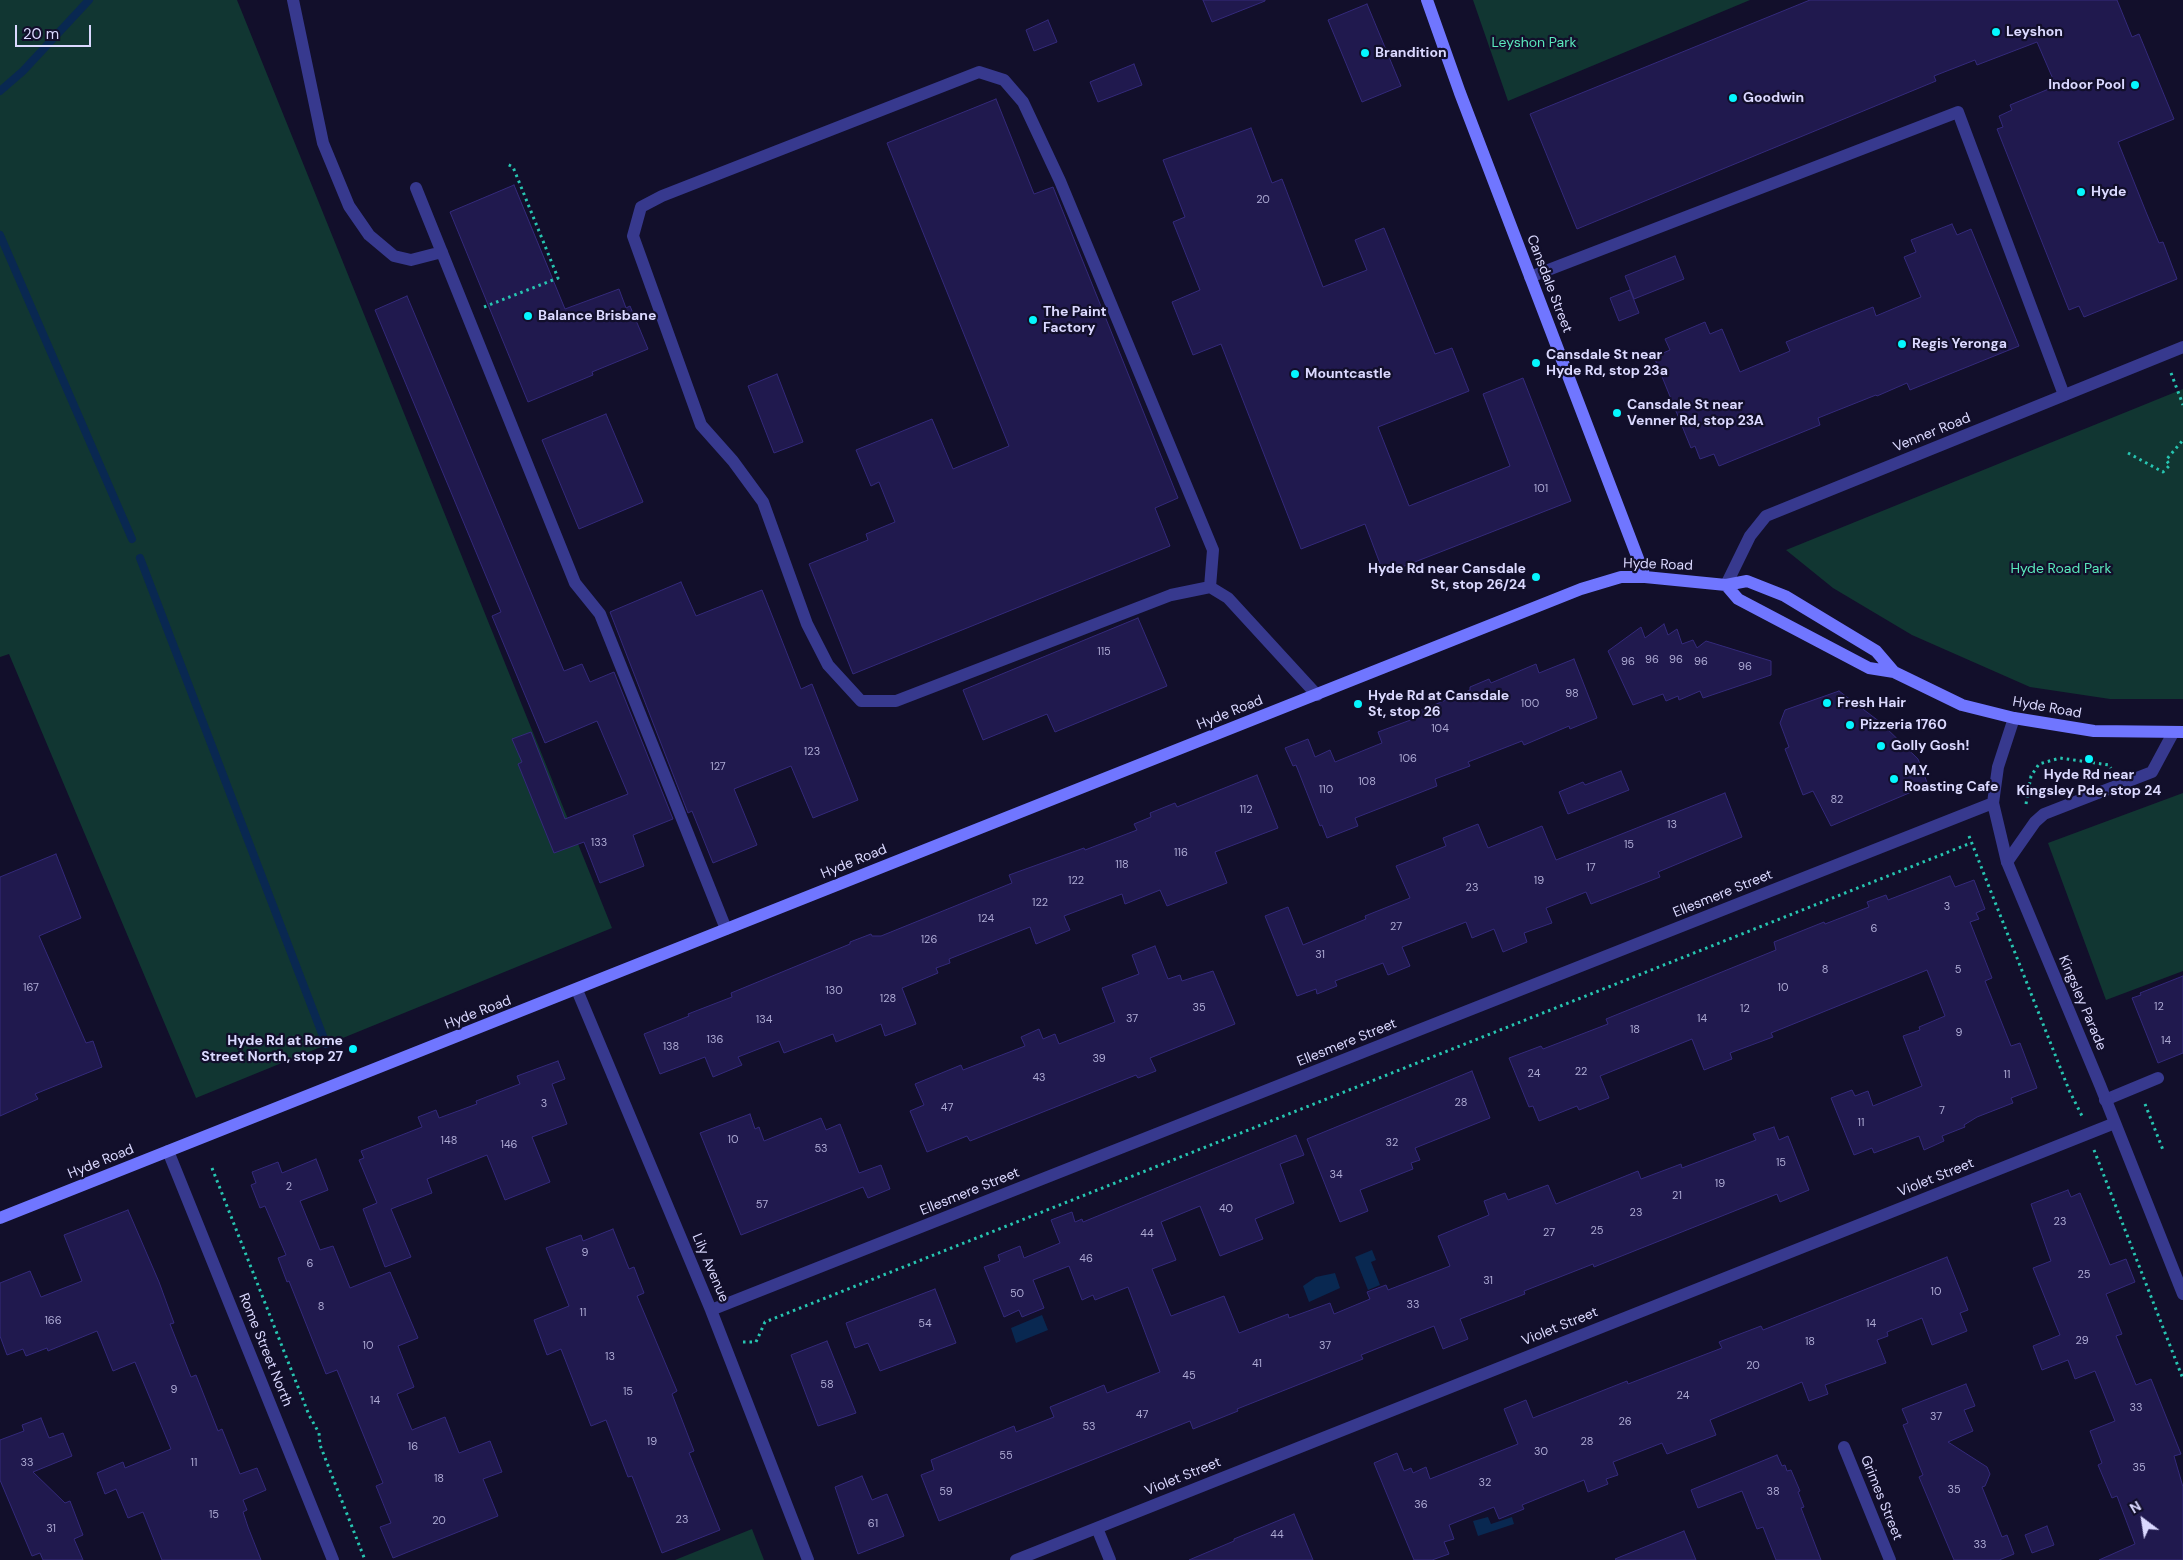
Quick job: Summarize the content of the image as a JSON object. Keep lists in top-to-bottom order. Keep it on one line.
{"streets":{"street":["Cansdale Street","Venner Road","Hyde Road","Ellesmere Street","Kingsley Parade","Violet Street","Lily Avenue","Rome Street North","Grimes Street"]},"crossings":[["Cansdale Street","Hyde Road"],["Venner Road","Hyde Road"],["Hyde Road","Kingsley Parade"],["Hyde Road","Lily Avenue"],["Hyde Road","Rome Street North"],["Ellesmere Street","Kingsley Parade"],["Ellesmere Street","Lily Avenue"],["Kingsley Parade","Violet Street"]],"parks":["Leyshon Park","Hyde Road Park"],"places":["Leyshon","Brandition","Indoor Pool","Goodwin","Hyde","Balance Brisbane","The Paint Factory","Regis Yeronga","Cansdale St near Hyde Rd, stop 23a","Mountcastle","Cansdale St near Venner Rd, stop 23A","Hyde Rd near Cansdale St, stop 26/24","Fresh Hair","Hyde Rd at Cansdale St, stop 26","Pizzeria 1760","Golly Gosh!","Hyde Rd near Kingsley Pde, stop 24","M.Y. Roasting Cafe","Hyde Rd at Rome Street North, stop 27"],"house_numbers":["20","101","115","96","96","96","96","96","98","100","104","123","106","127","108","110","82","112","13","133","15","116","118","17","122","19","23","122","3","124","27","6","126","31","8","5","167","10","130","128","12","35","12","37","14","134","18","9","136","14","138","39","22","24","11","43","28","3","47","7","11","10","148","32","146","53","15","34","19","2","21","57","40","23","23","25","27","44","9","46","6","25","31","10","50","33","8","11","166","54","14","29","18","10","37","13","41","20","45","58","9","15","24","14","33","47","37","26","53","19","28","16","30","55","33","11","35","18","32","35","59","38","36","15","23","20","61","31","44","33"],"scale_bar":"20 m","north":"top left"}
